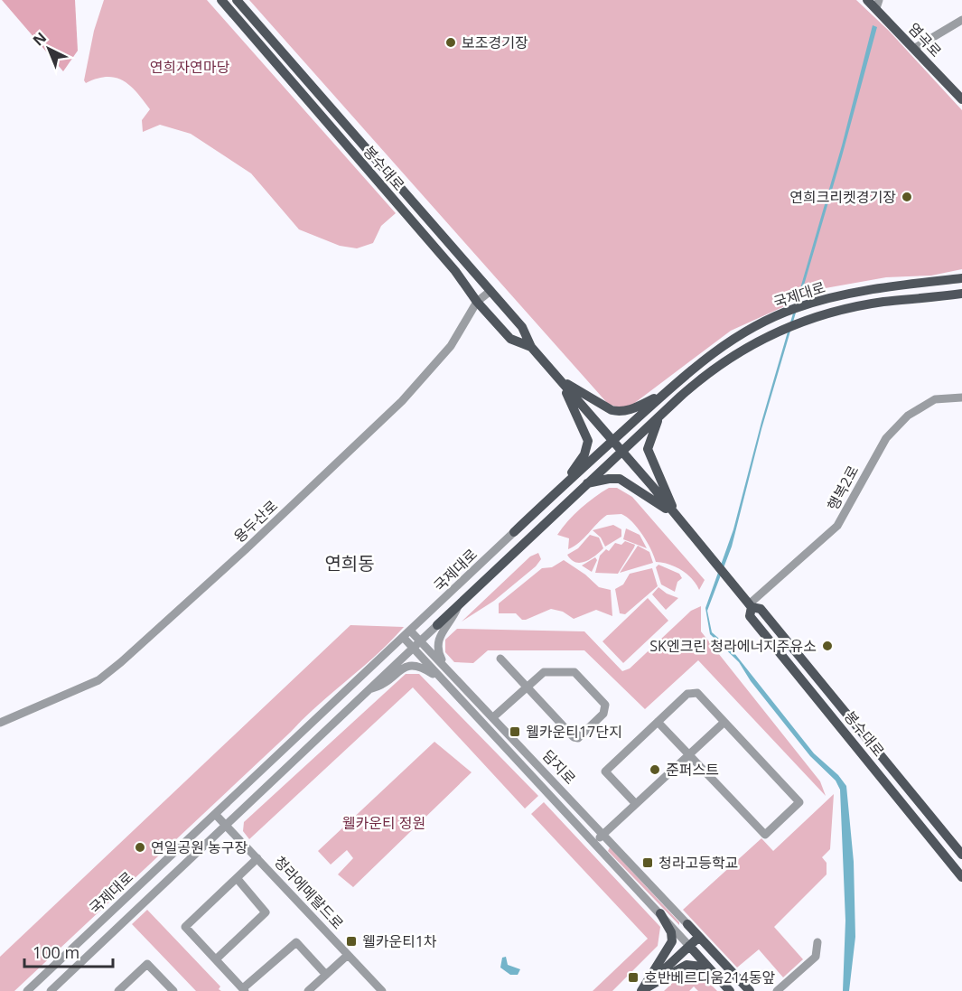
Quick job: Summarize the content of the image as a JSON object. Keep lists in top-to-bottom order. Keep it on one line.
{"streets":{"main road":["염곡로","봉수대로","국제대로"],"street":["행복2로","용두산로","담지로","청라에메랄드로"]},"crossings":[["봉수대로","국제대로"],["봉수대로","행복2로"],["봉수대로","용두산로"],["국제대로","담지로"],["국제대로","청라에메랄드로"]],"districts":["연희동"],"parks":["연희자연마당","웰카운티 정원"],"places":{"other":["보조경기장","연희크리켓경기장","SK엔크린 청라에너지주유소","준퍼스트","연일공원 농구장"],"transit":["웰카운티17단지","청라고등학교","웰카운티1차","호반베르디움214동앞"]},"scale_bar":"100 m","north":"top left"}
